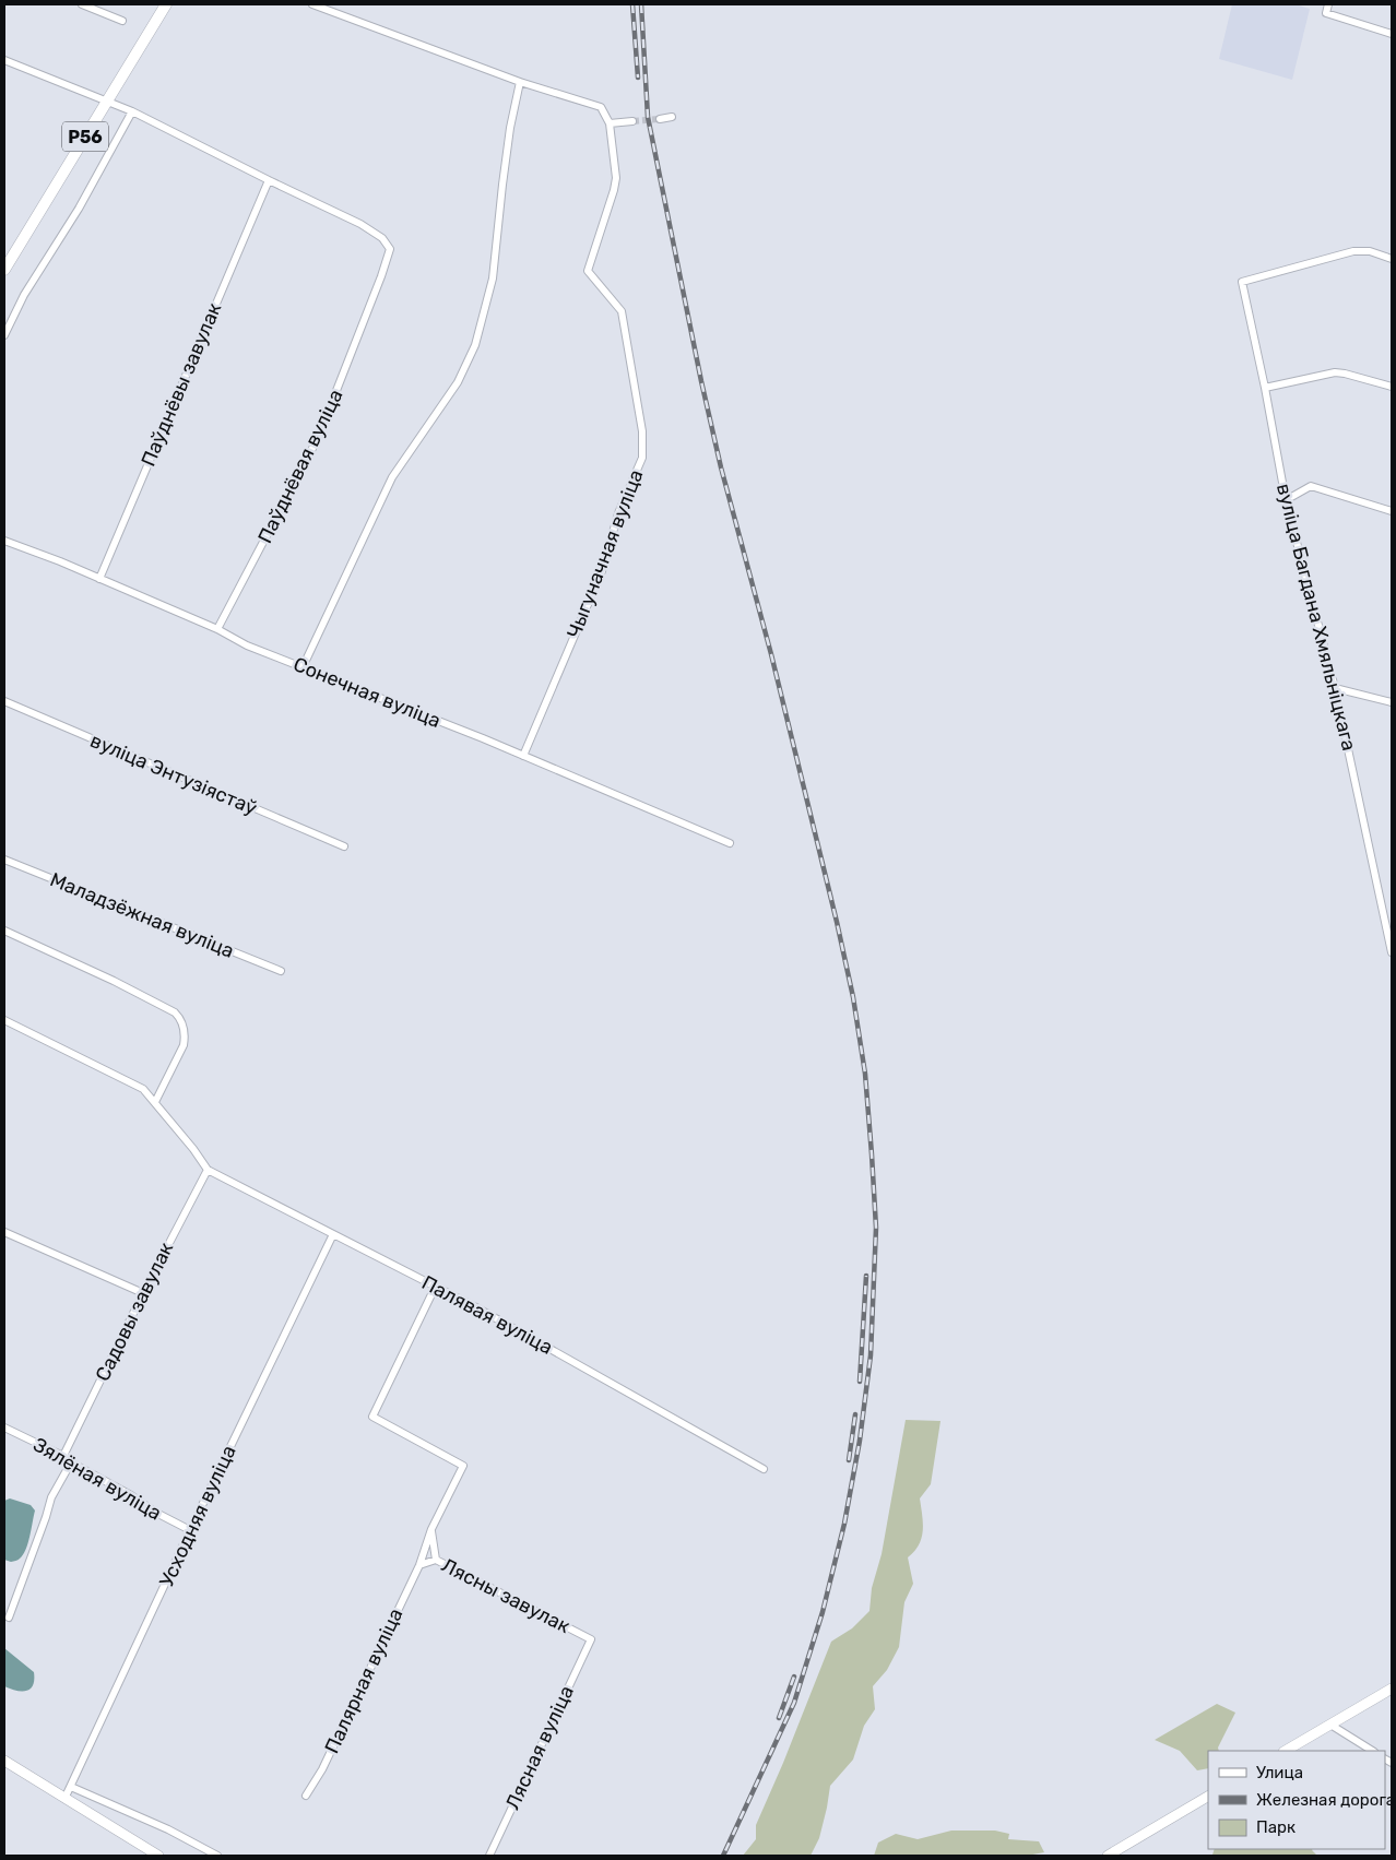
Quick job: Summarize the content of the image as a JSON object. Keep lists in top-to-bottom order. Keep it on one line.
{"streets":{"main road":["Р56"],"street":["Паўднёвы завулак","Паўднёвая вуліца","Чыгуначная вуліца","вуліца Багдана Хмяльніцкага","Сонечная вуліца","вуліца Энтузіястаў","Маладзёжная вуліца","Садовы завулак","Палявая вуліца","Зялёная вуліца","Усходняя вуліца","Лясны завулак","Палярная вуліца","Лясная вуліца"]},"crossings":[["Паўднёвы завулак","Паўднёвая вуліца"],["Паўднёвы завулак","Сонечная вуліца"],["Паўднёвая вуліца","Сонечная вуліца"],["Чыгуначная вуліца","Сонечная вуліца"],["Садовы завулак","Палявая вуліца"],["Садовы завулак","Зялёная вуліца"],["Палявая вуліца","Усходняя вуліца"],["Палявая вуліца","Палярная вуліца"],["Зялёная вуліца","Усходняя вуліца"],["Лясны завулак","Палярная вуліца"],["Лясны завулак","Лясная вуліца"]],"legend":["Улица","Железная дорога","Парк"]}
